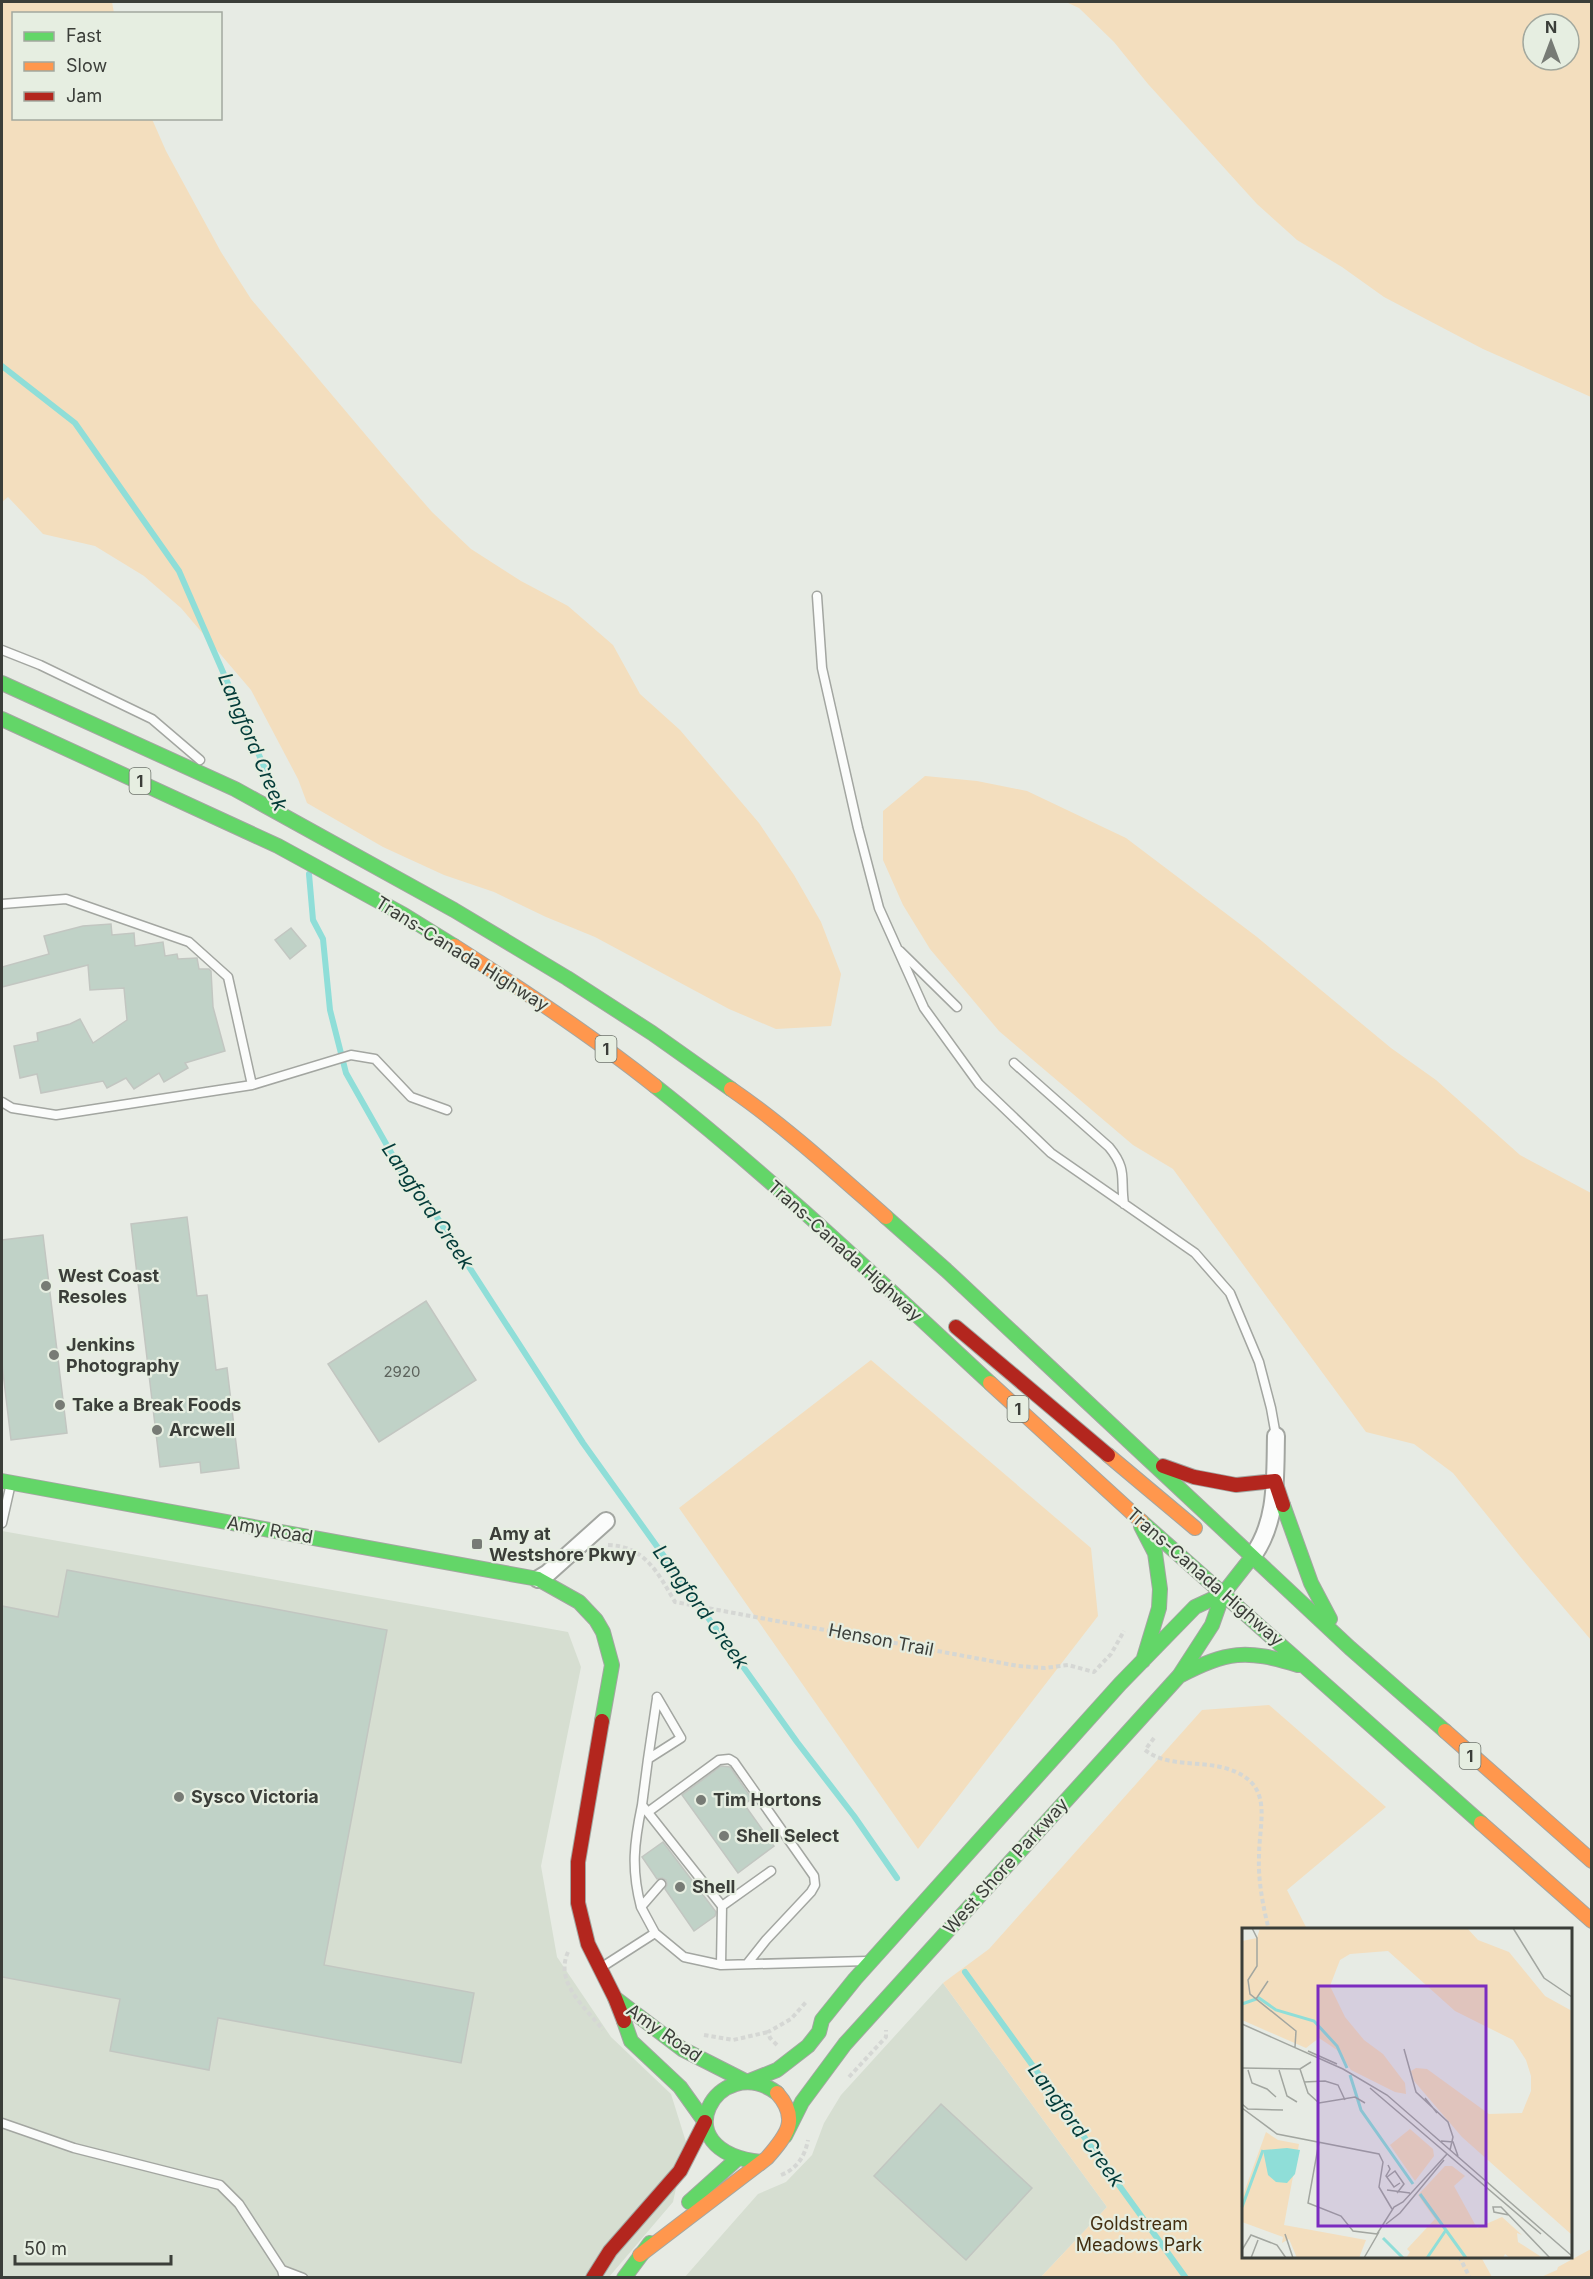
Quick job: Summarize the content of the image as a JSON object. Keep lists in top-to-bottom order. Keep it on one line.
{"streets":{"main road":["1","Trans-Canada Highway","Amy Road","West Shore Parkway"],"path":["Henson Trail"]},"crossings":[["Trans-Canada Highway","West Shore Parkway"],["Amy Road","West Shore Parkway"]],"water":["Langford Creek"],"parks":["Goldstream Meadows Park"],"places":{"other":["West Coast Resoles","Jenkins Photography","Take a Break Foods","Arcwell","Sysco Victoria","Tim Hortons","Shell Select","Shell"],"transit":["Amy at Westshore Pkwy"]},"house_numbers":["2920"],"legend":["Fast","Slow","Jam"],"scale_bar":"50 m","north":"top"}
